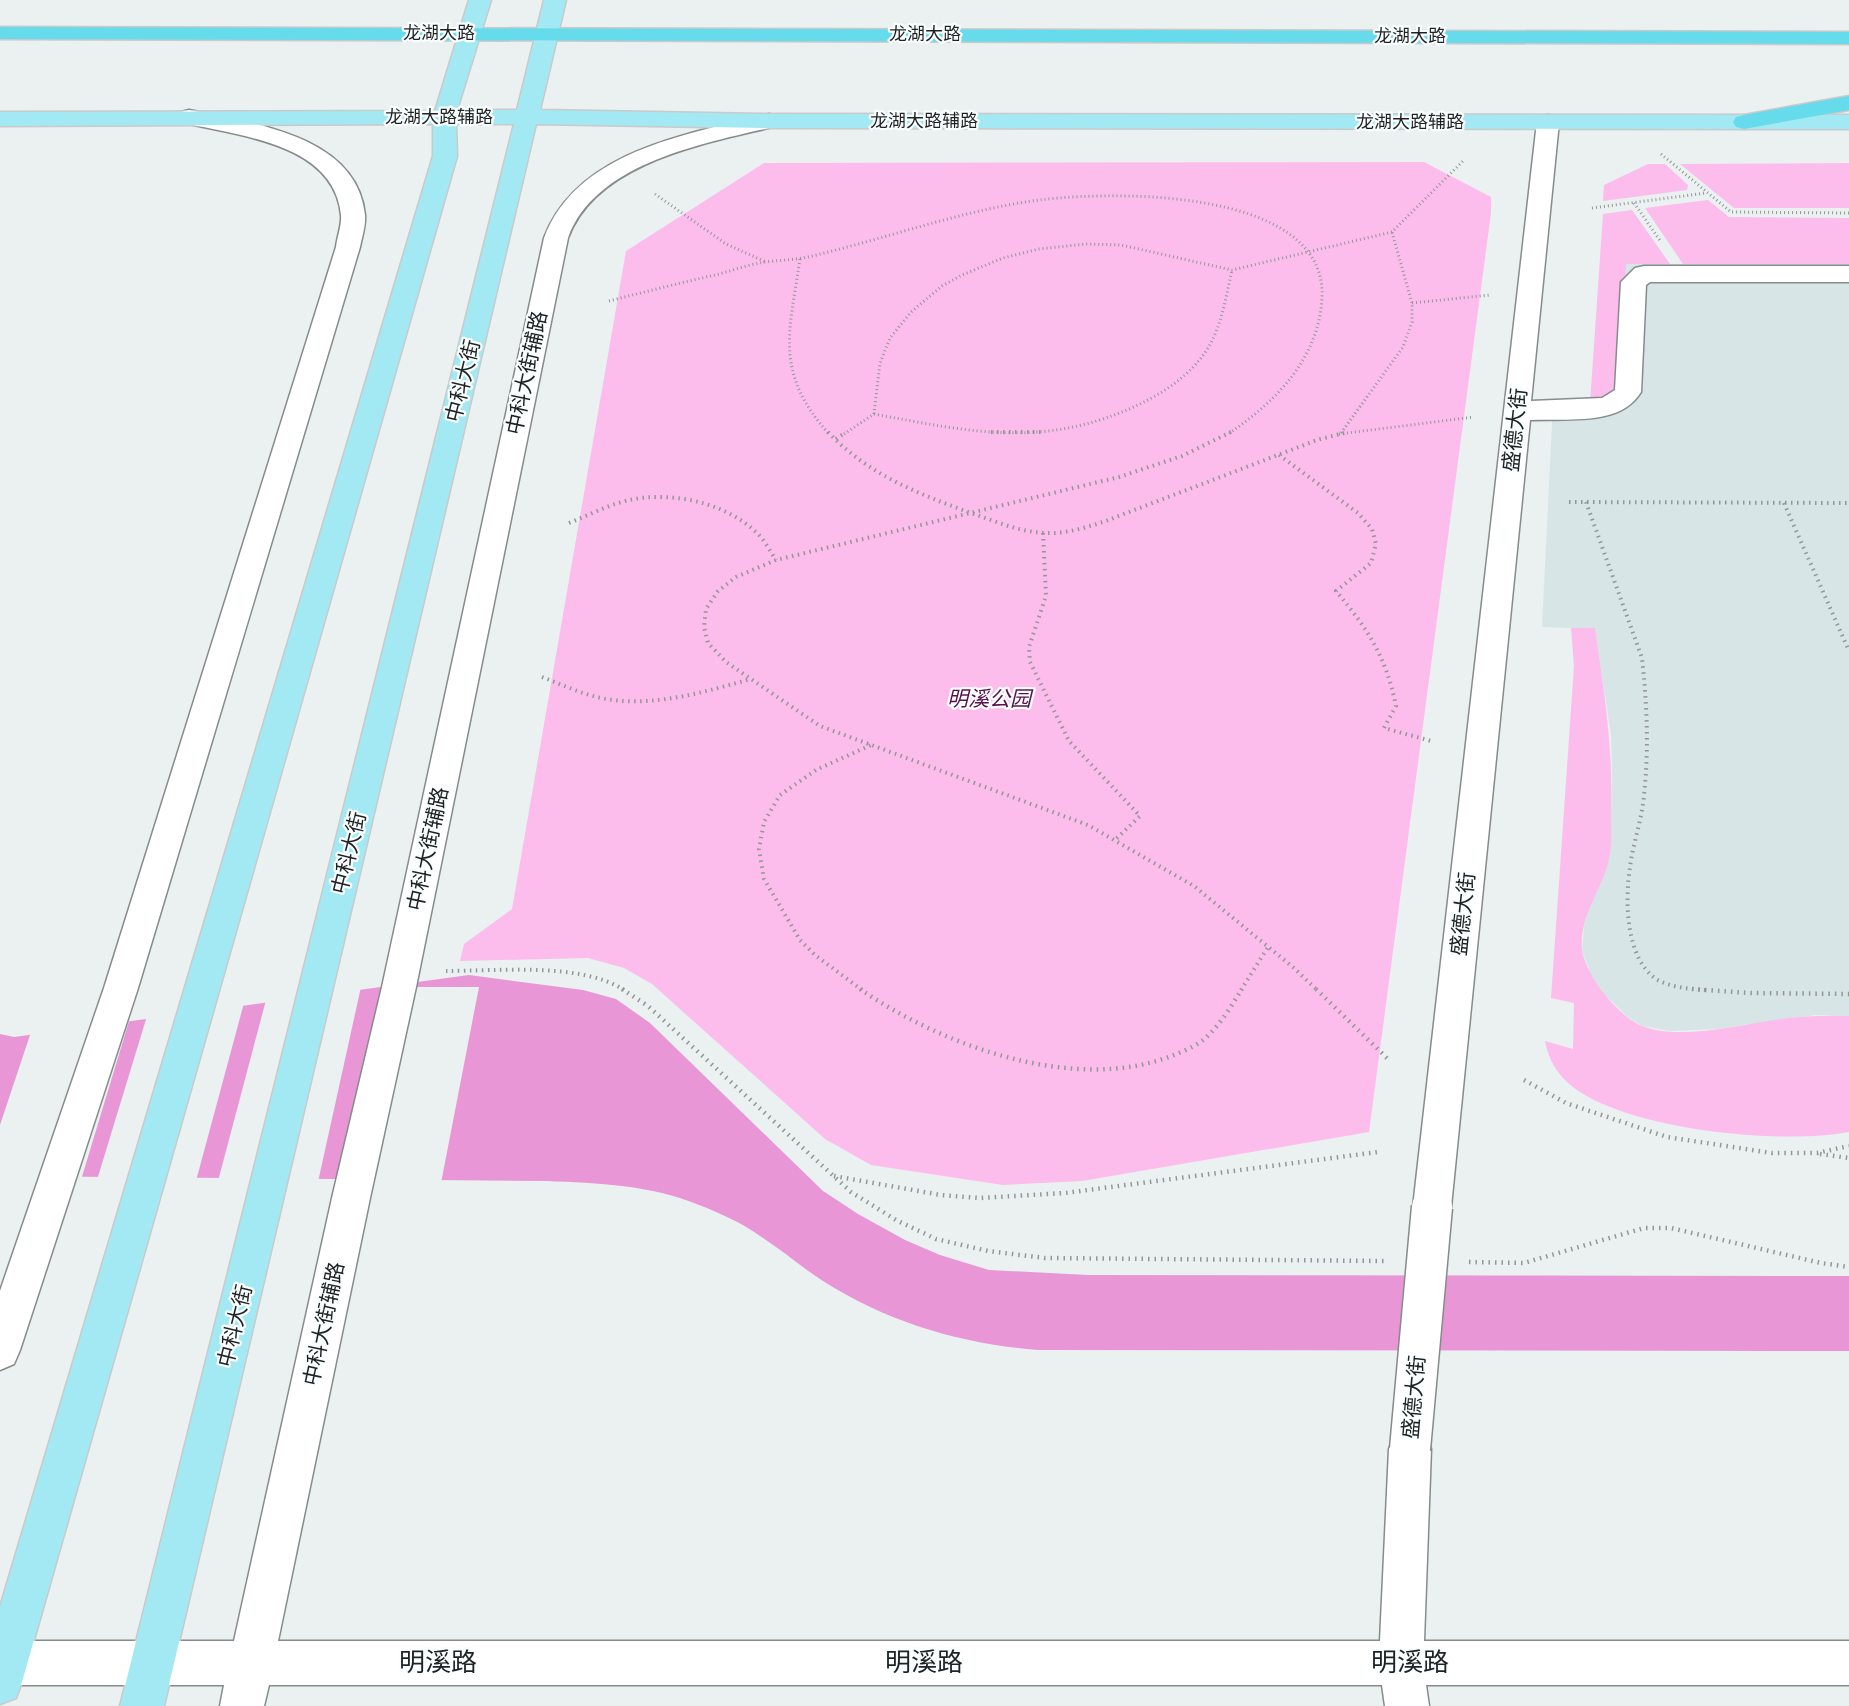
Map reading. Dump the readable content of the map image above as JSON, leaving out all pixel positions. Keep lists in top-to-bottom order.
{
  "streets": {
    "highway": ["龙湖大路"],
    "main road": ["龙湖大路辅路", "中科大街"],
    "street": ["中科大街辅路", "盛德大街", "明溪路"]
  },
  "crossings": [
    ["龙湖大路", "中科大街"],
    ["龙湖大路辅路", "中科大街辅路"],
    ["龙湖大路辅路", "中科大街"],
    ["龙湖大路辅路", "盛德大街"],
    ["中科大街辅路", "明溪路"],
    ["中科大街", "明溪路"],
    ["盛德大街", "明溪路"]
  ],
  "parks": ["明溪公园"]
}
